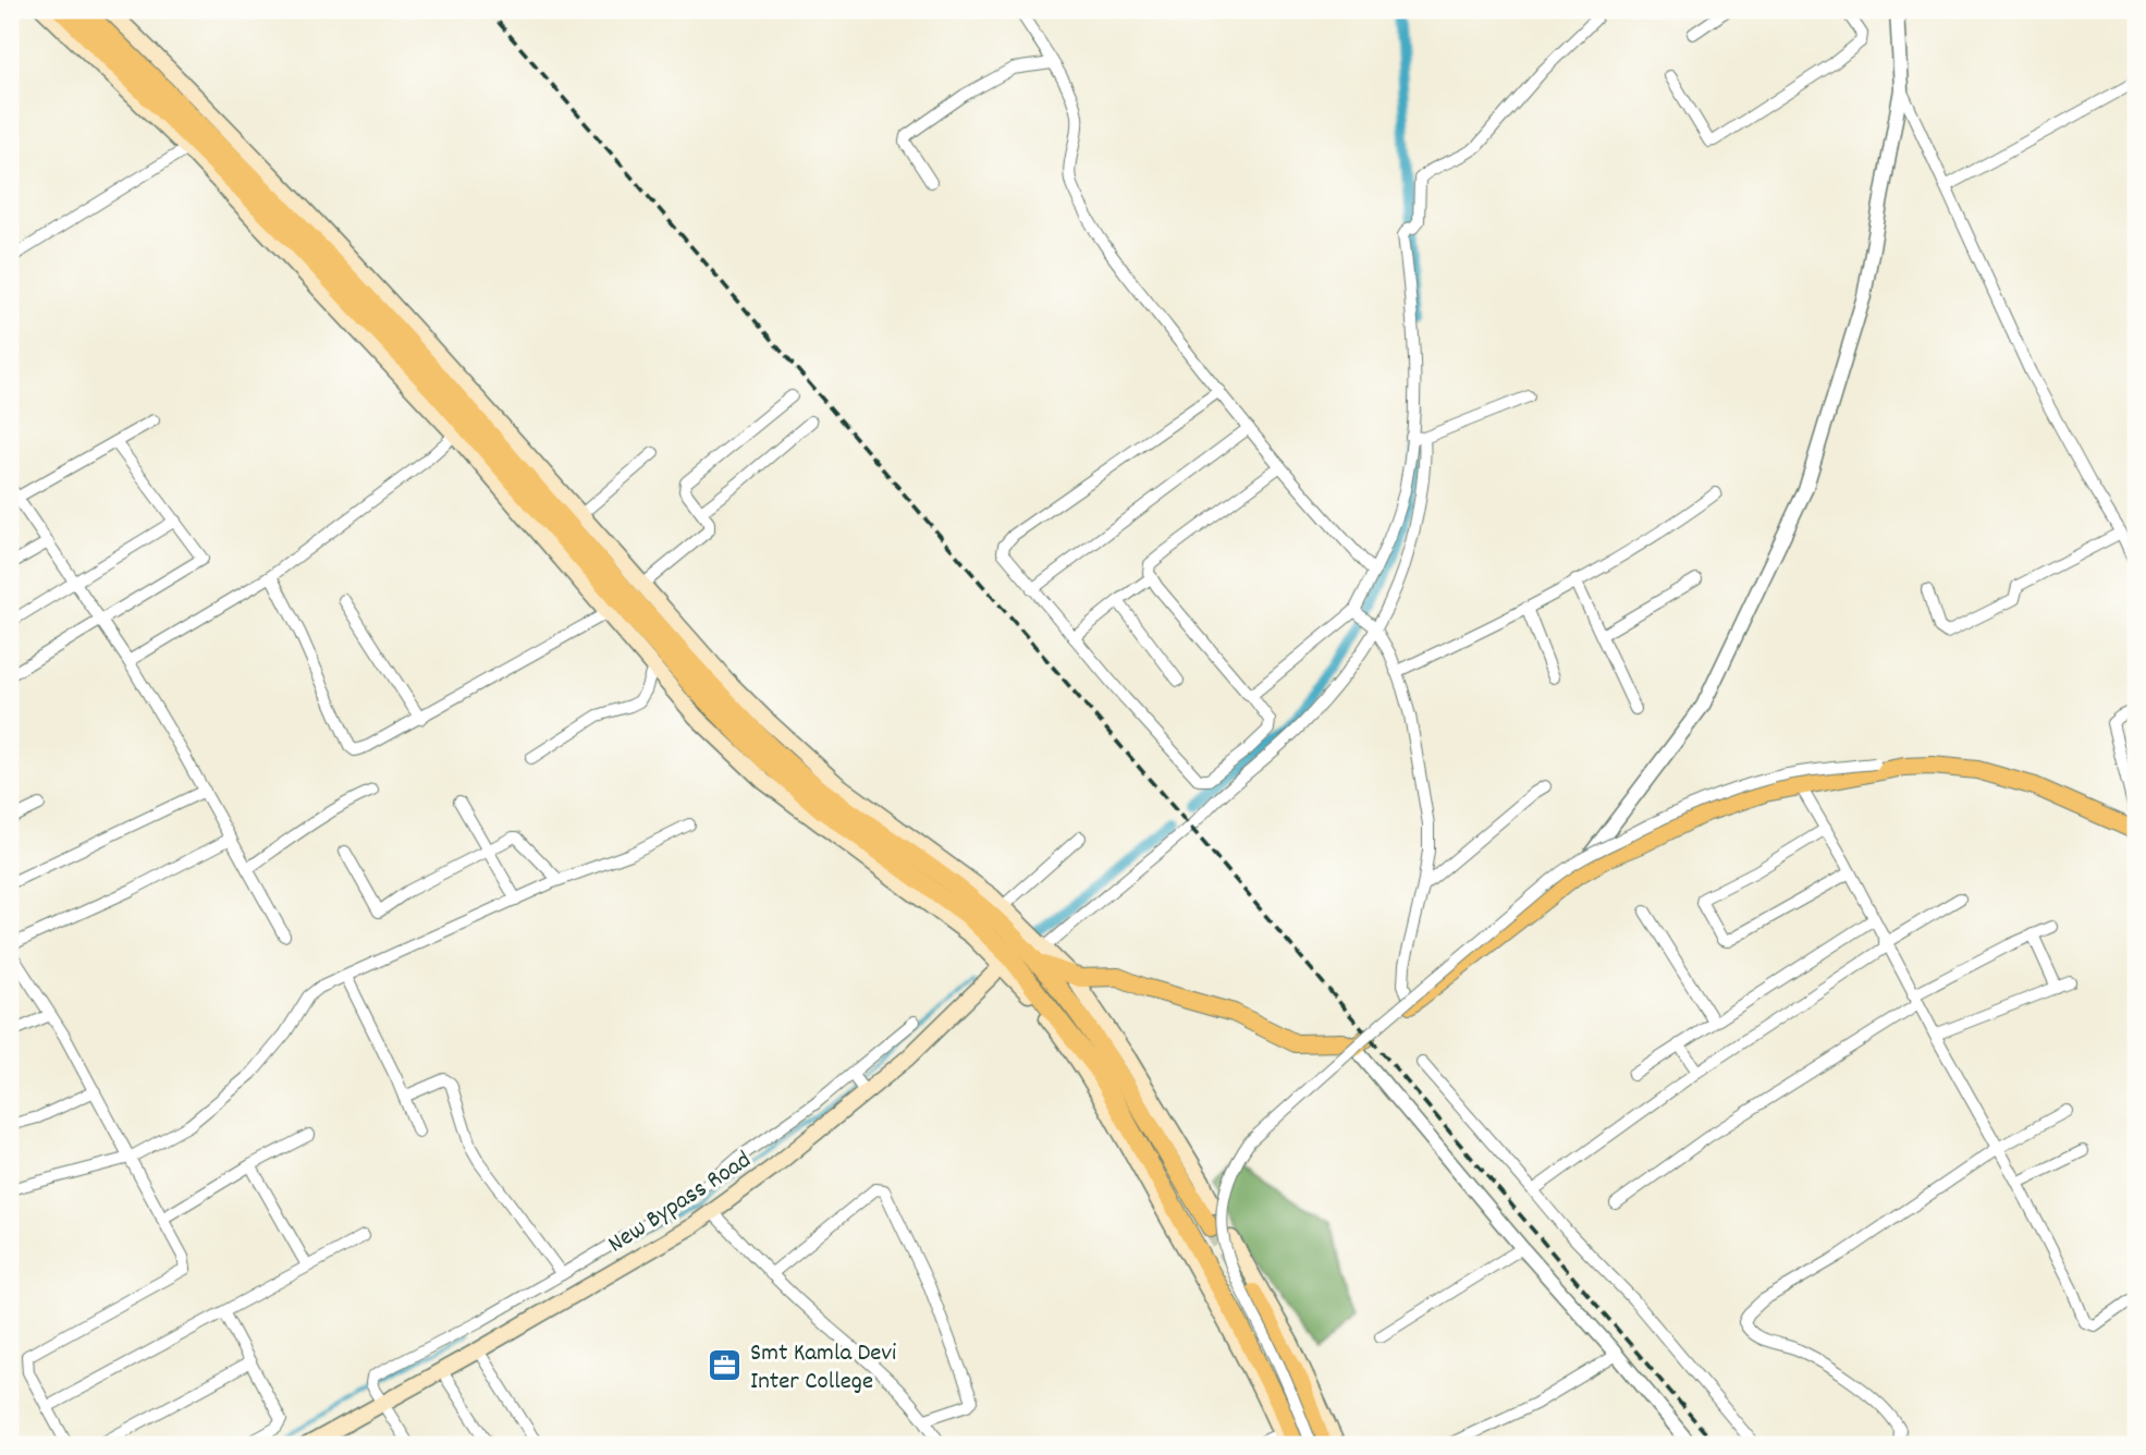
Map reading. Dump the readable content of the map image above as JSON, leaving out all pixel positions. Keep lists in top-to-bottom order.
{
  "streets": {
    "main road": ["New Bypass Road"]
  },
  "places": {
    "office": ["Smt Kamla Devi Inter College"]
  }
}
